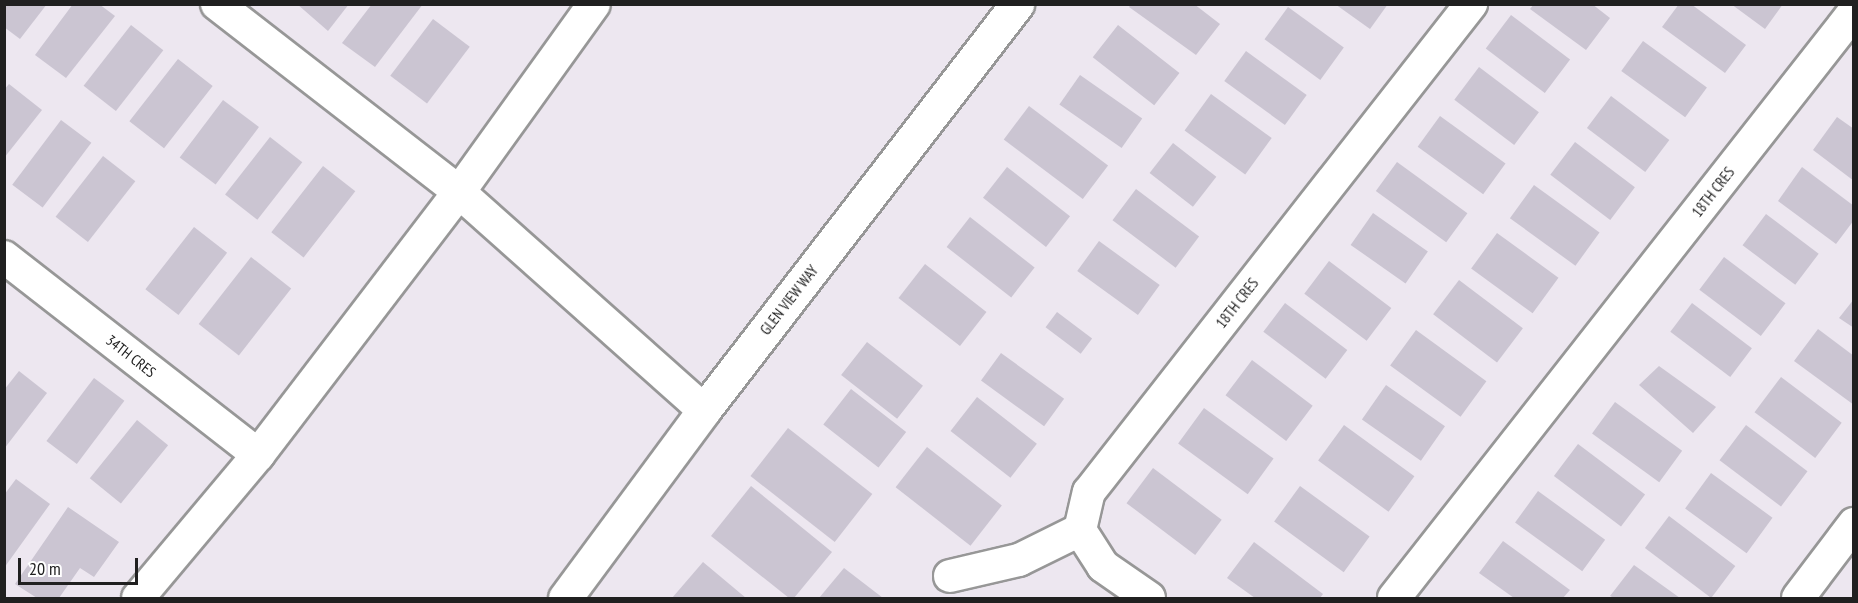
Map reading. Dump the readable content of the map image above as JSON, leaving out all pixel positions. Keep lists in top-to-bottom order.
{
  "streets": {
    "street": ["18TH CRES", "GLEN VIEW WAY", "34TH CRES"]
  },
  "scale_bar": "20 m"
}
